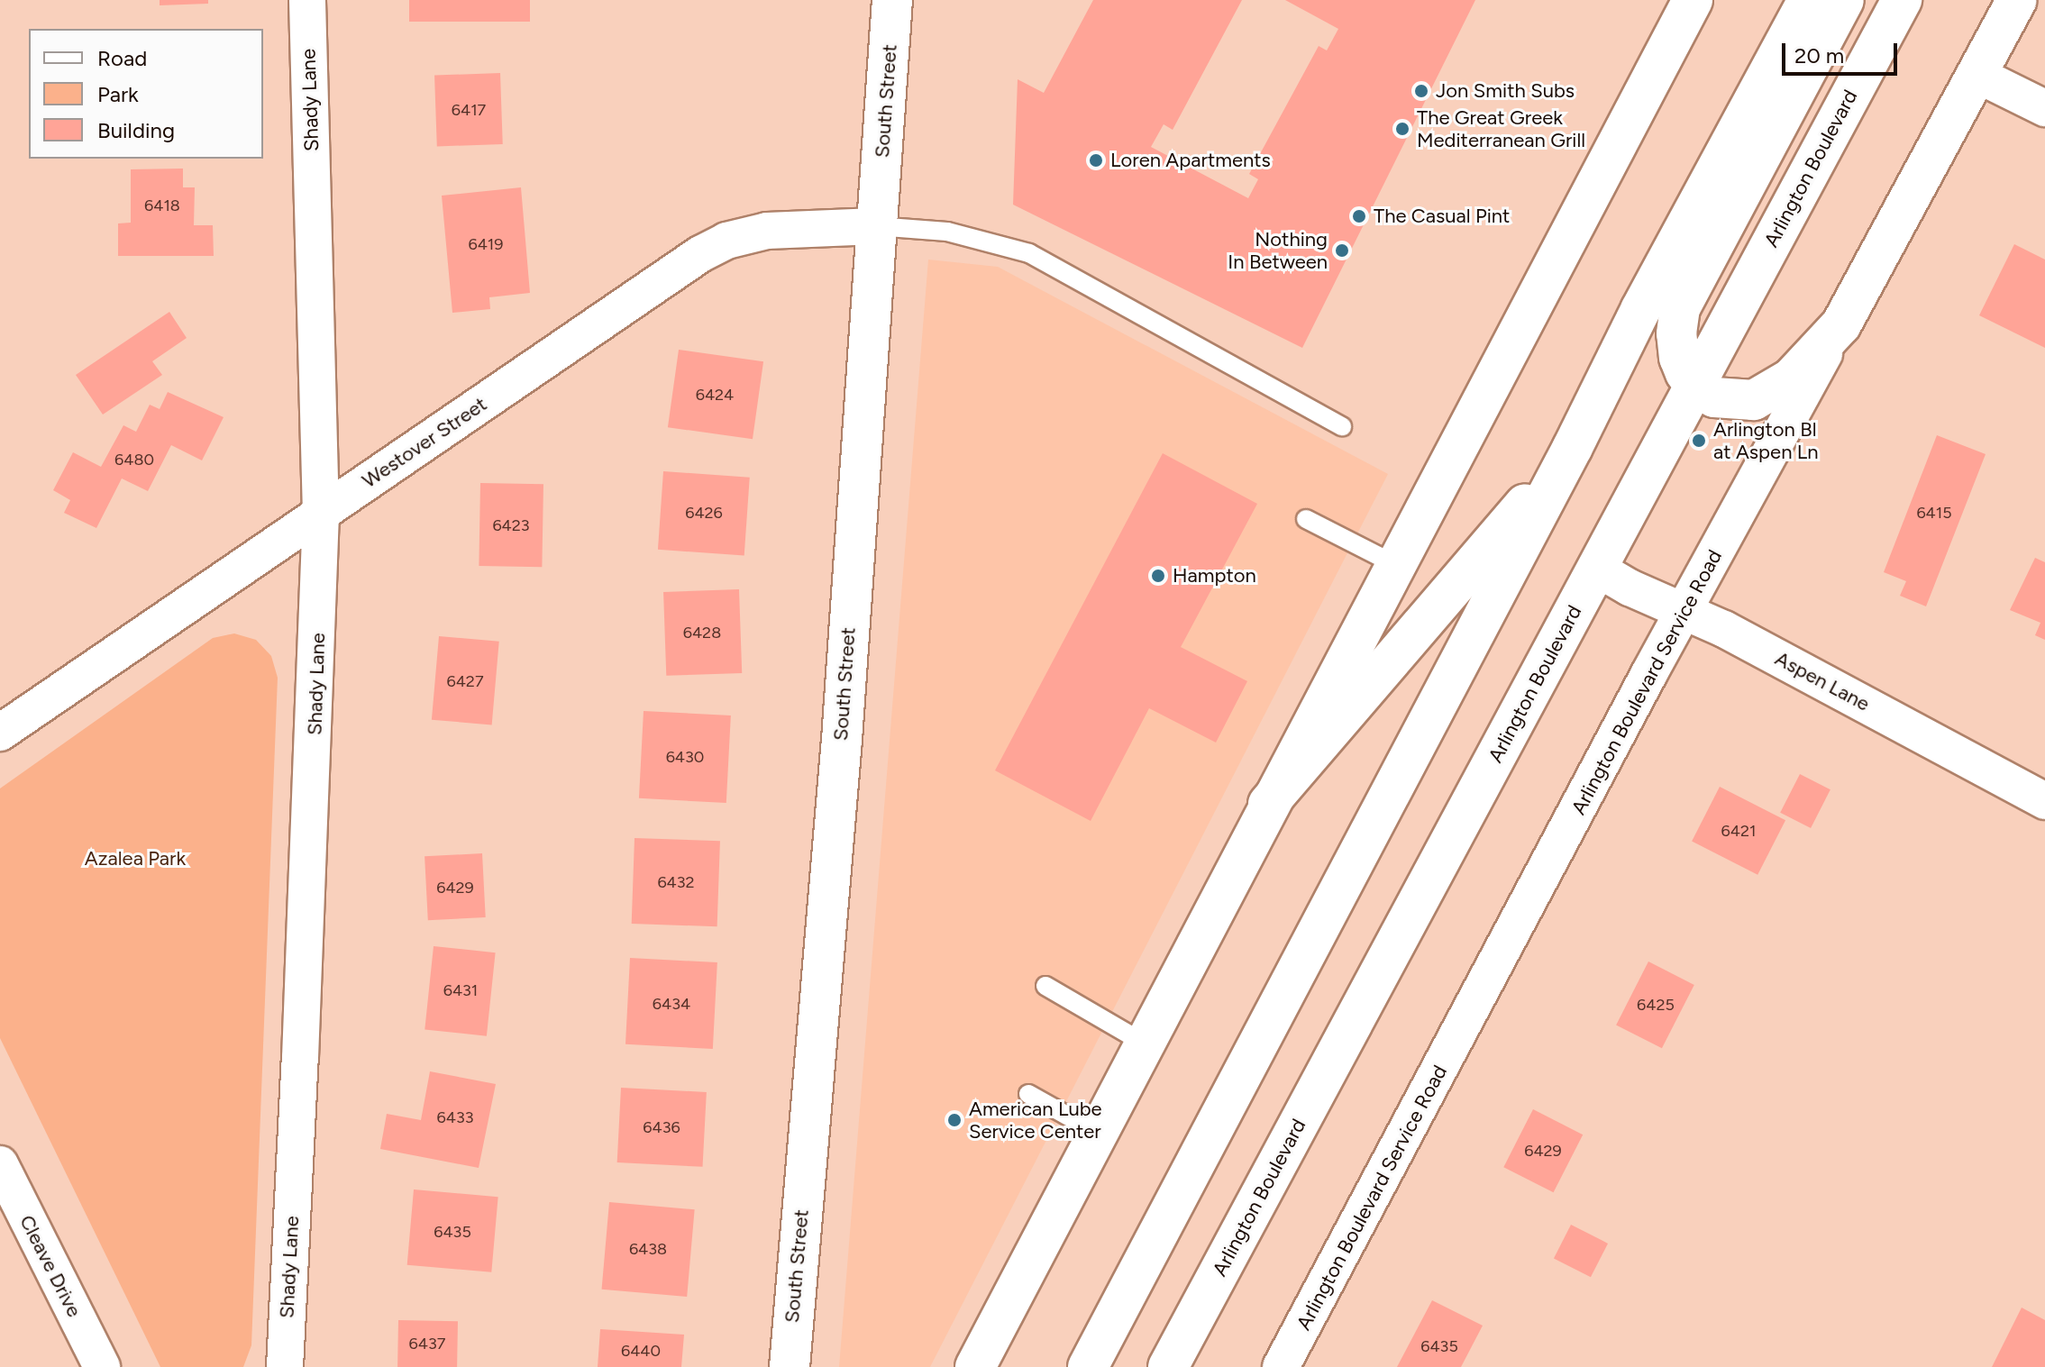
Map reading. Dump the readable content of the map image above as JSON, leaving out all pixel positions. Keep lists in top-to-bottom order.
{
  "streets": {
    "main road": ["South Street", "Arlington Boulevard", "Arlington Boulevard Service Road"],
    "street": [
      "Shady Lane",
      "Westover Street",
      "Aspen Lane",
      "Cleave Drive"
    ]
  },
  "crossings": [
    ["Shady Lane", "Westover Street"],
    ["South Street", "Westover Street"],
    ["Arlington Boulevard", "Aspen Lane"],
    ["Aspen Lane", "Arlington Boulevard Service Road"]
  ],
  "parks": ["Azalea Park"],
  "places": [
    "Jon Smith Subs",
    "The Great Greek Mediterranean Grill",
    "Loren Apartments",
    "The Casual Pint",
    "Nothing In Between",
    "Arlington Bl at Aspen Ln",
    "Hampton",
    "American Lube Service Center"
  ],
  "house_numbers": [
    "6417",
    "6418",
    "6419",
    "6424",
    "6480",
    "6426",
    "6415",
    "6423",
    "6428",
    "6427",
    "6430",
    "6421",
    "6432",
    "6429",
    "6431",
    "6434",
    "6425",
    "6433",
    "6436",
    "6429",
    "6435",
    "6438",
    "6437",
    "6435",
    "6440"
  ],
  "legend": ["Road", "Park", "Building"],
  "scale_bar": "20 m"
}
